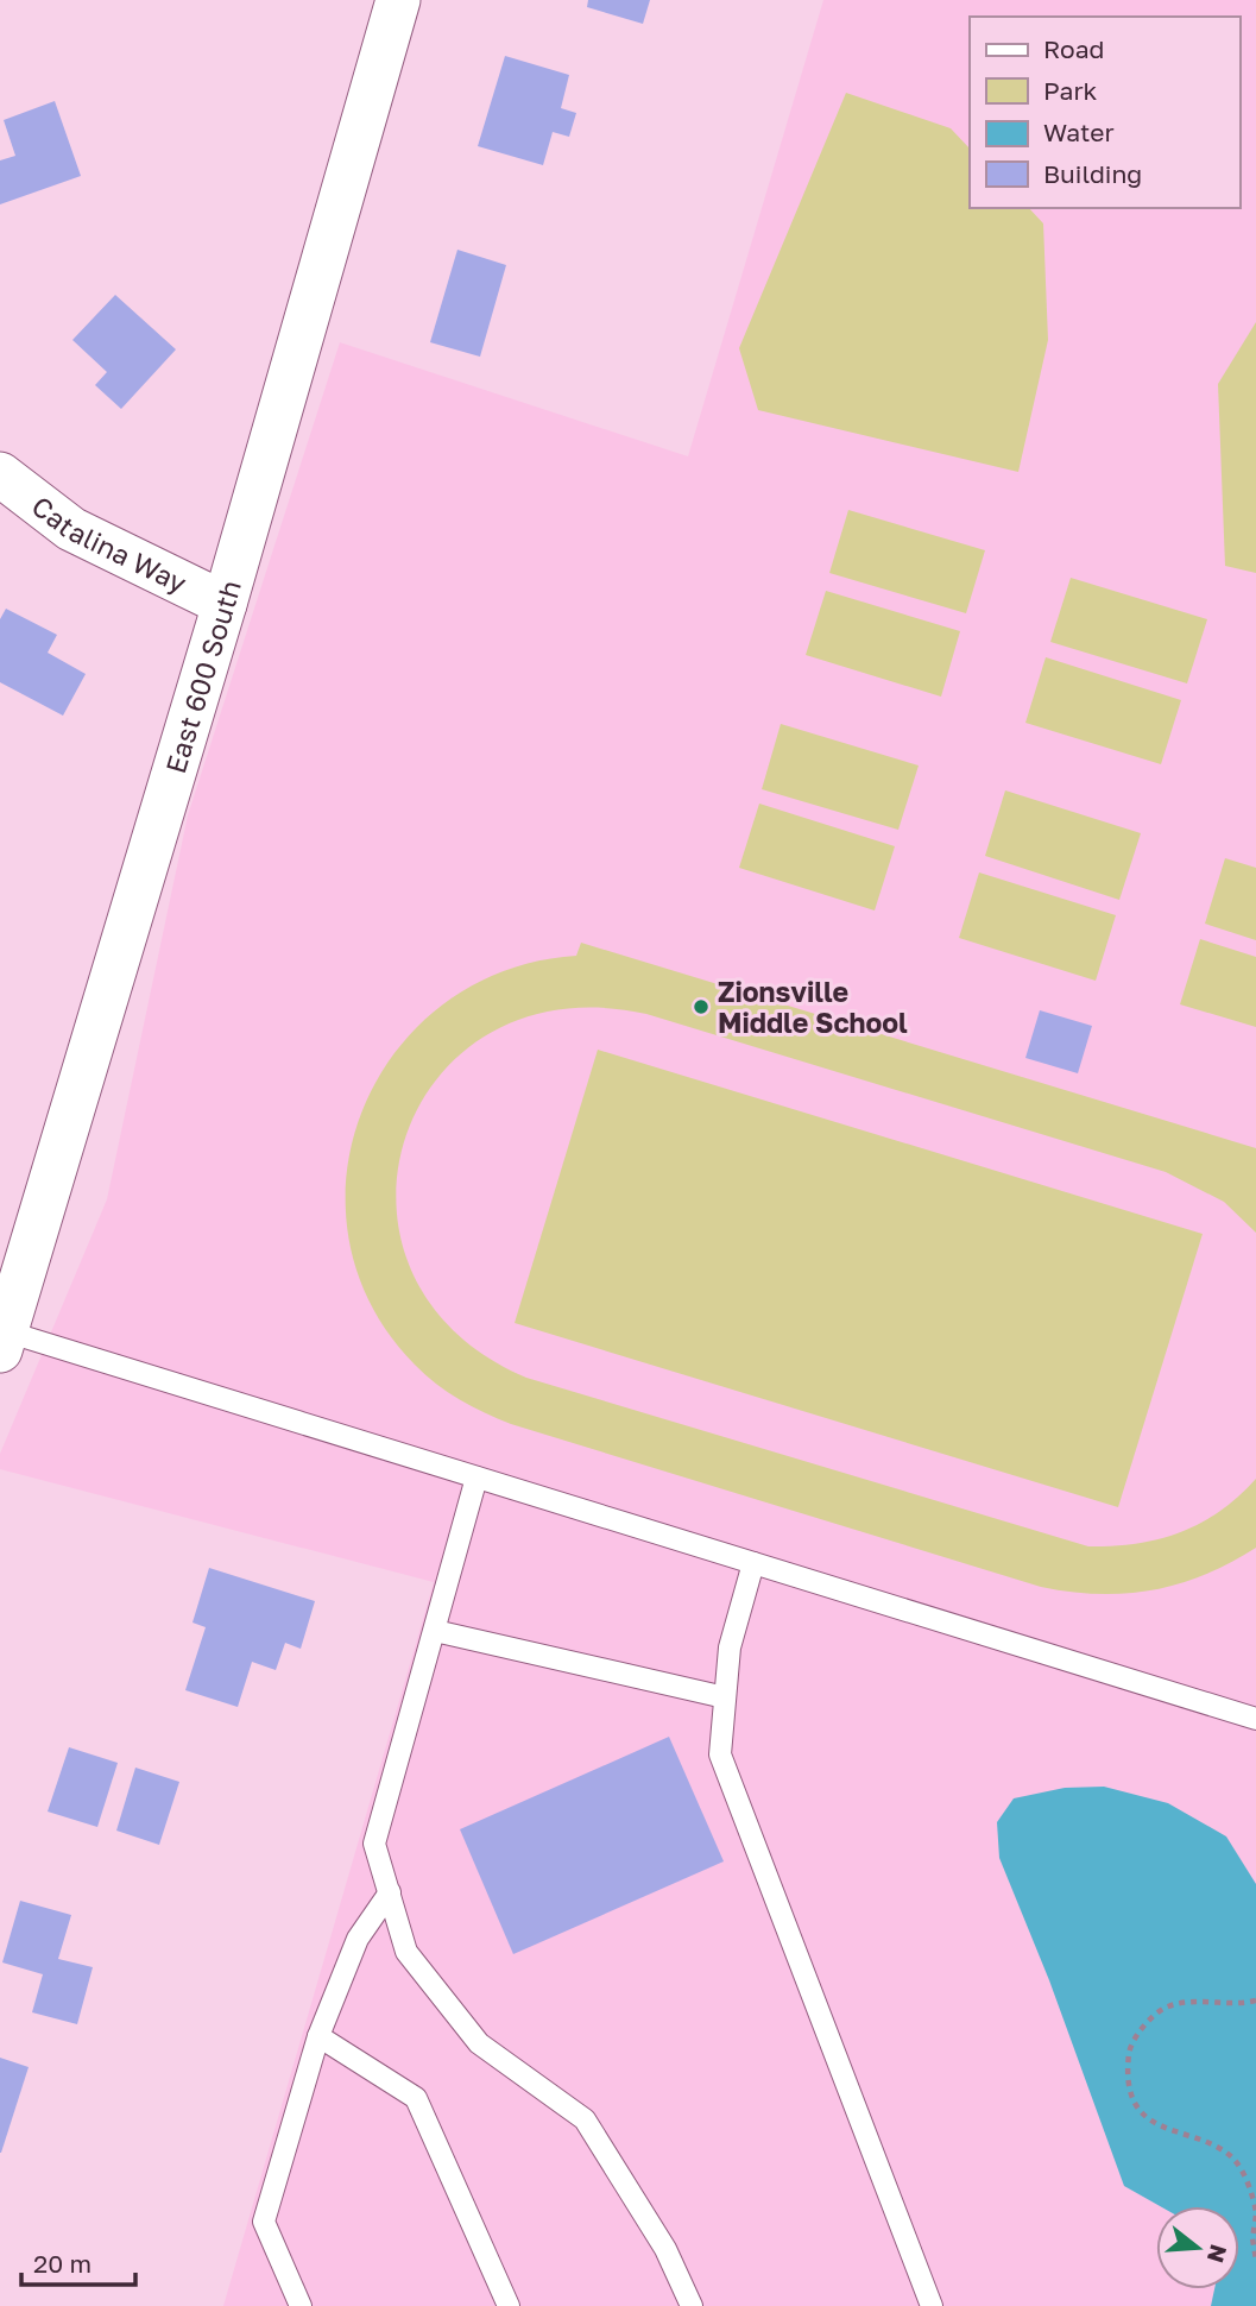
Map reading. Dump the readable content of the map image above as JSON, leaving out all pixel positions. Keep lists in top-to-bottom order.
{
  "streets": {
    "street": ["Catalina Way", "East 600 South"]
  },
  "crossings": [
    ["Catalina Way", "East 600 South"]
  ],
  "places": ["Zionsville Middle School"],
  "legend": [
    "Road",
    "Park",
    "Water",
    "Building"
  ],
  "scale_bar": "20 m",
  "north": "right"
}
